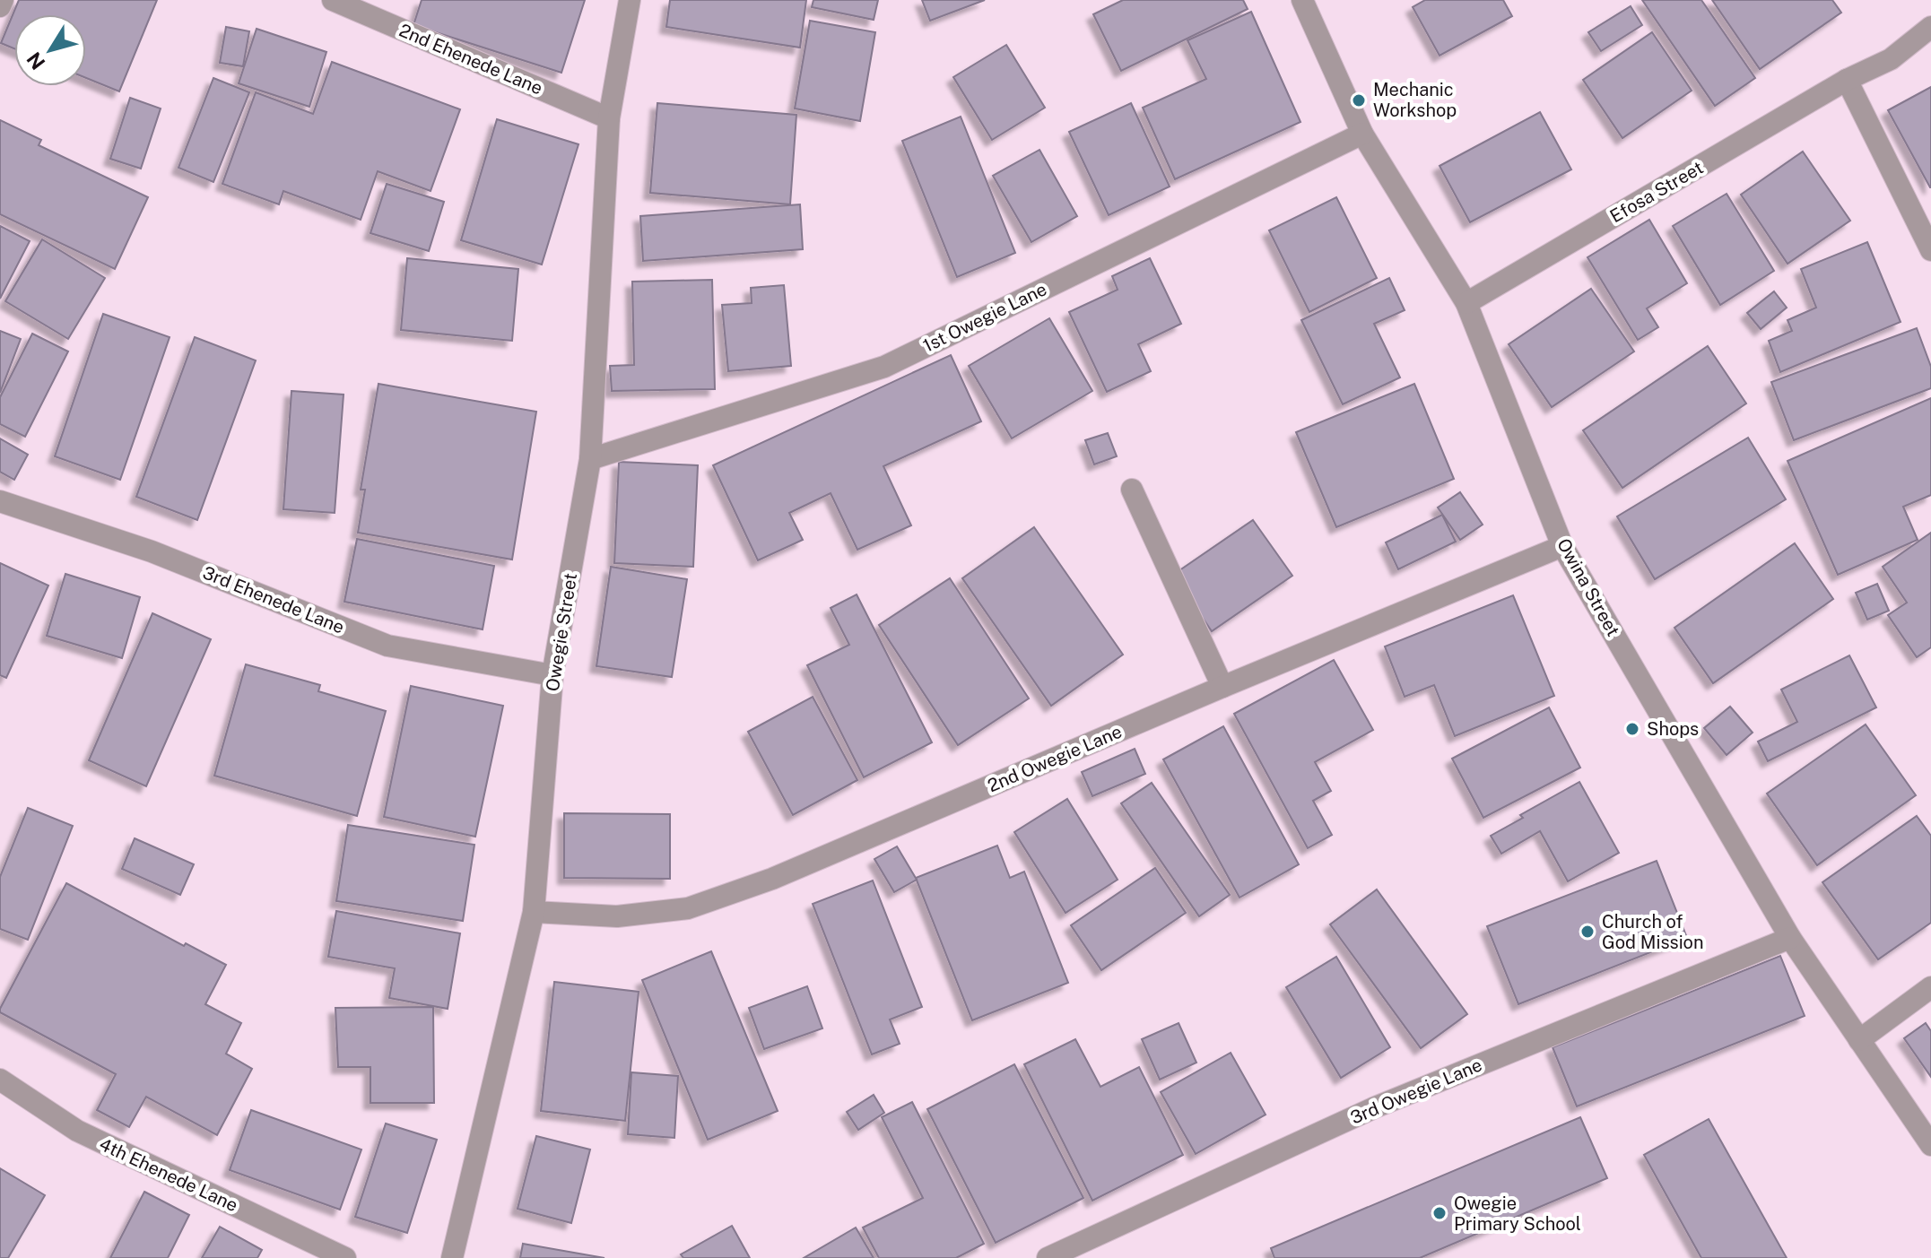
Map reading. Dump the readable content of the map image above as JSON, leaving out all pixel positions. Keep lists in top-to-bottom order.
{
  "streets": {
    "street": [
      "2nd Ehenede Lane",
      "Efosa Street",
      "1st Owegie Lane",
      "Owina Street",
      "3rd Ehenede Lane",
      "Owegie Street",
      "2nd Owegie Lane",
      "3rd Owegie Lane",
      "4th Ehenede Lane"
    ]
  },
  "crossings": [
    ["2nd Ehenede Lane", "Owegie Street"],
    ["Efosa Street", "Owina Street"],
    ["1st Owegie Lane", "Owina Street"],
    ["1st Owegie Lane", "Owegie Street"],
    ["Owina Street", "2nd Owegie Lane"],
    ["Owina Street", "3rd Owegie Lane"],
    ["3rd Ehenede Lane", "Owegie Street"],
    ["Owegie Street", "2nd Owegie Lane"]
  ],
  "places": [
    "Mechanic Workshop",
    "Shops",
    "Church of God Mission",
    "Owegie Primary School"
  ],
  "north": "bottom left"
}
